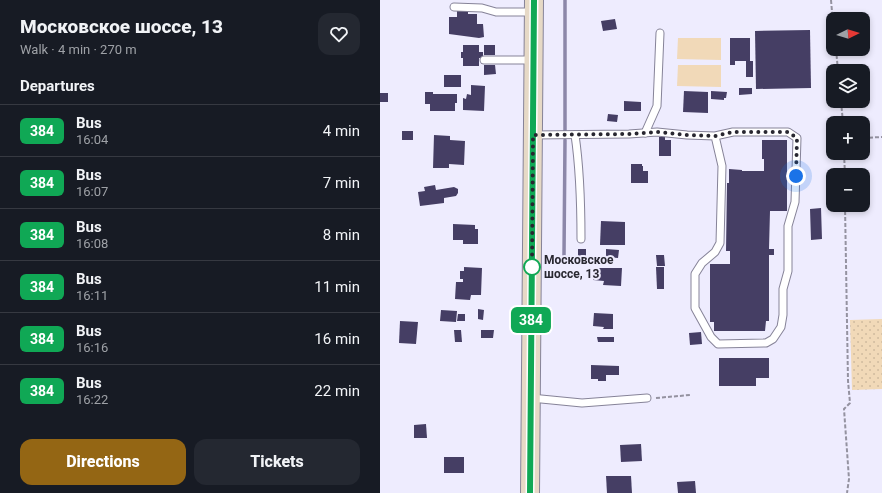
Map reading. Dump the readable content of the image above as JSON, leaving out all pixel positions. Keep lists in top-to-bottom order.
{
  "places": ["Московское шоссе, 13"],
  "lines": ["bus line 384"],
  "north": "right",
  "page": {
    "heading": [
      ["Московское шоссе, 13", "Walk · 4 min · 270 m"],
      "Departures"
    ],
    "on_map": "384",
    "map_buttons": ["+", "−"],
    "list": [
      {
        "mark": "384",
        "name": "Bus",
        "note": "16:04",
        "value": "4 min"
      },
      {
        "mark": "384",
        "name": "Bus",
        "note": "16:07",
        "value": "7 min"
      },
      {
        "mark": "384",
        "name": "Bus",
        "note": "16:08",
        "value": "8 min"
      },
      {
        "mark": "384",
        "name": "Bus",
        "note": "16:11",
        "value": "11 min"
      },
      {
        "mark": "384",
        "name": "Bus",
        "note": "16:16",
        "value": "16 min"
      },
      {
        "mark": "384",
        "name": "Bus",
        "note": "16:22",
        "value": "22 min"
      }
    ],
    "buttons": ["Directions", "Tickets"]
  }
}
